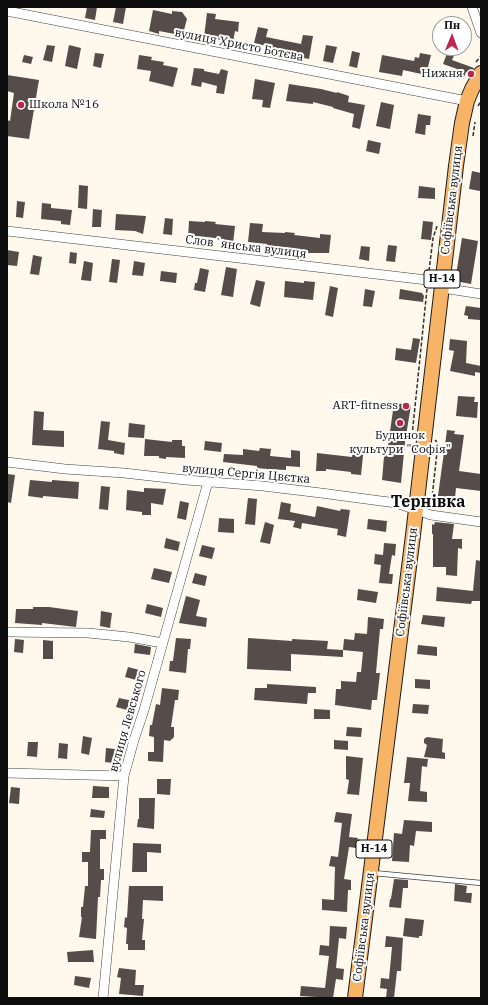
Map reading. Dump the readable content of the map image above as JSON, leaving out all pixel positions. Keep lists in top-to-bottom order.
{
  "streets": {
    "main road": ["Софіївська вулиця", "Н-14"],
    "street": [
      "вулиця Христо Ботєва",
      "Словʼянська вулиця",
      "вулиця Сергія Цвєтка",
      "вулиця Левського"
    ]
  },
  "crossings": [
    ["вулиця Христо Ботєва", "Софіївська вулиця"],
    ["Софіївська вулиця", "Словʼянська вулиця"],
    ["Софіївська вулиця", "вулиця Сергія Цвєтка"],
    ["вулиця Сергія Цвєтка", "вулиця Левського"]
  ],
  "districts": ["Тернівка"],
  "places": [
    "Нижня",
    "Школа №16",
    "ART-fitness",
    "Будинок культури \"Софія\""
  ],
  "north": "top"
}
